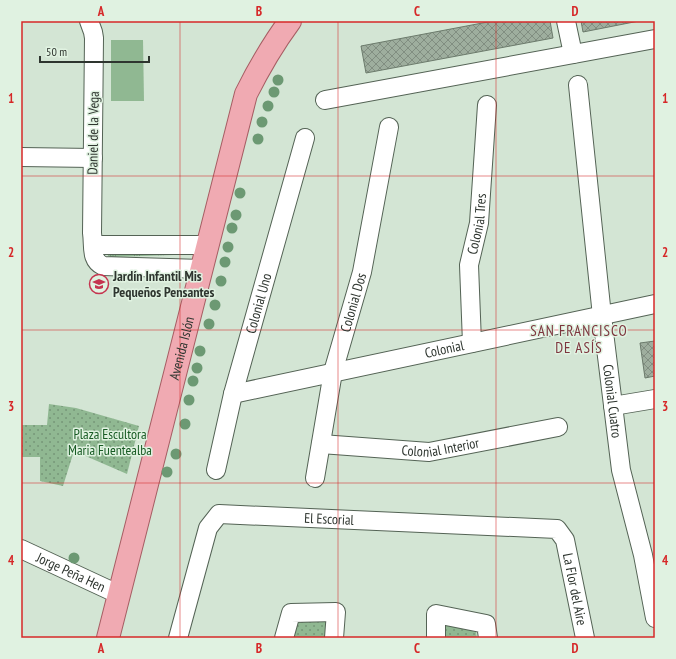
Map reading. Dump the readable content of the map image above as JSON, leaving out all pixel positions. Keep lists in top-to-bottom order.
{
  "streets": {
    "main road": ["Avenida Islón"],
    "street": [
      "Daniel de la Vega",
      "Colonial Tres",
      "Colonial Dos",
      "Colonial Uno",
      "Colonial",
      "Colonial Cuatro",
      "Colonial Interior",
      "El Escorial",
      "Jorge Peña Hen",
      "La Flor del Aire"
    ]
  },
  "crossings": [
    ["Daniel de la Vega", "Avenida Islón"],
    ["Colonial Tres", "Colonial"],
    ["Colonial Dos", "Colonial"],
    ["Colonial Dos", "Colonial Interior"],
    ["Colonial Uno", "Colonial"],
    ["Avenida Islón", "Jorge Peña Hen"],
    ["Colonial", "Colonial Cuatro"],
    ["El Escorial", "La Flor del Aire"]
  ],
  "districts": ["SAN FRANCISCO DE ASÍS"],
  "parks": ["Plaza Escultora Maria Fuentealba"],
  "places": {
    "school or university": ["Jardín Infantil Mis Pequeños Pensantes"]
  },
  "scale_bar": "50 m",
  "grid": {
    "columns": [
      "A",
      "B",
      "C",
      "D"
    ],
    "rows": [
      "1",
      "2",
      "3",
      "4"
    ]
  }
}
